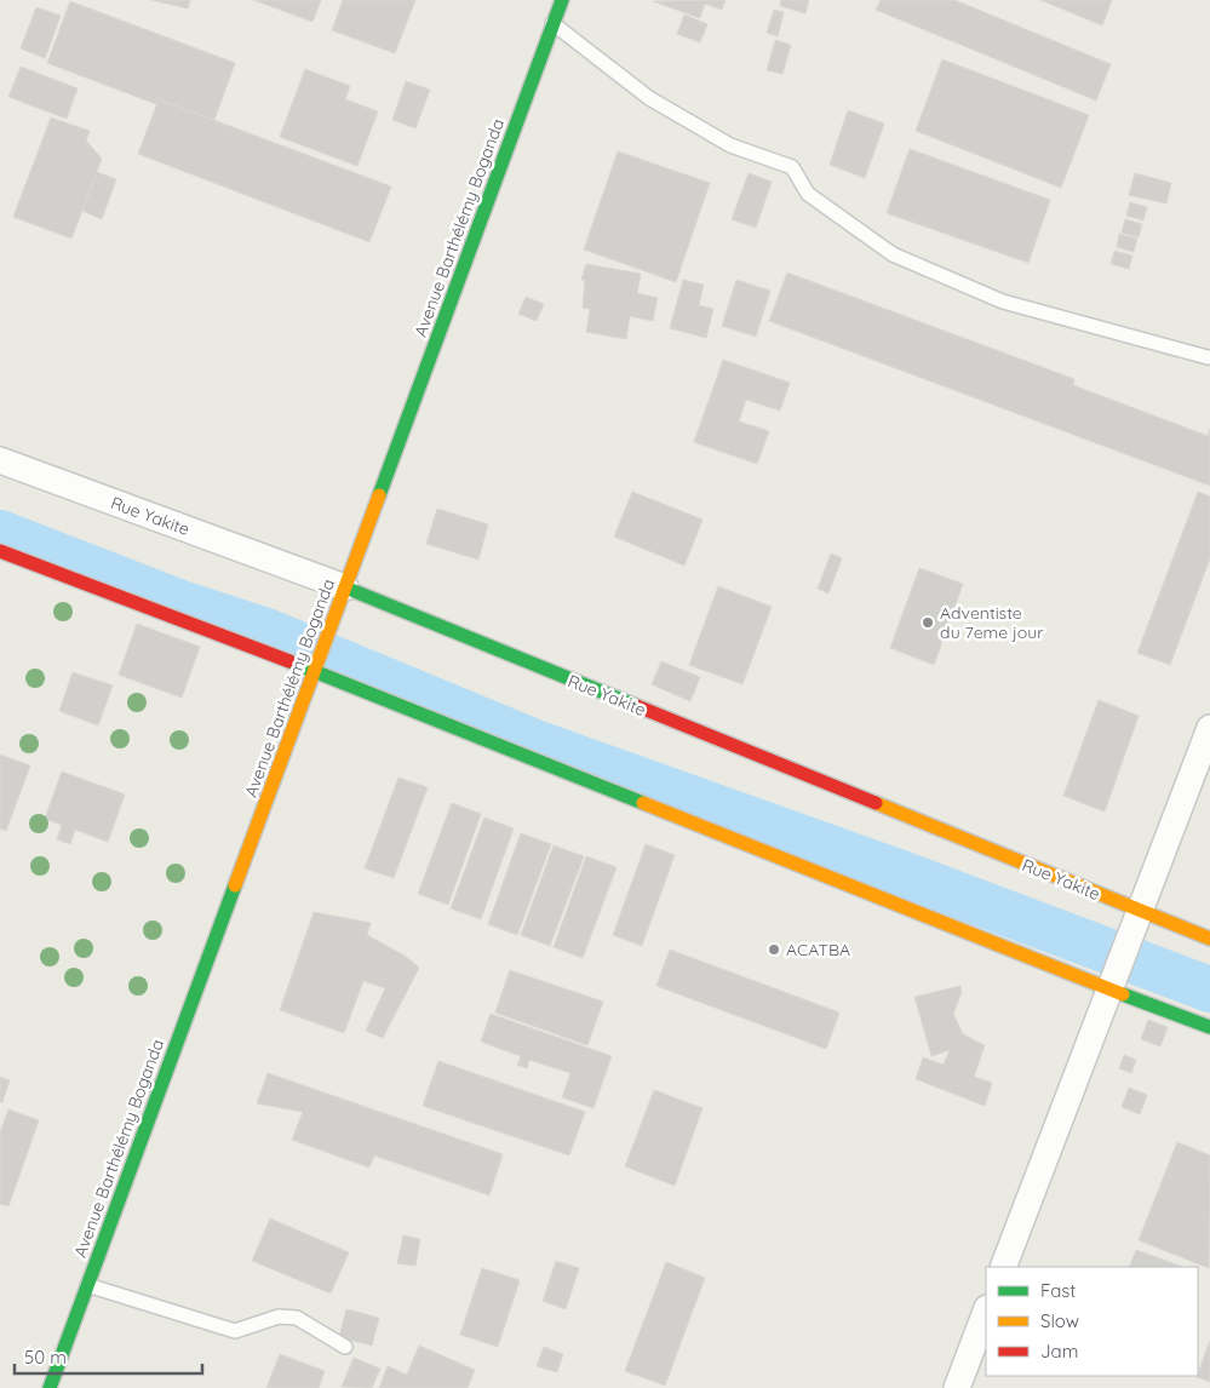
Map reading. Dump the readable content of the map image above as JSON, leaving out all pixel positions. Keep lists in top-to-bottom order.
{
  "streets": {
    "main road": ["Avenue Barthélémy Boganda", "Rue Yakite"]
  },
  "crossings": [
    ["Avenue Barthélémy Boganda", "Rue Yakite"]
  ],
  "places": ["Adventiste du 7eme jour", "ACATBA"],
  "legend": ["Fast", "Slow", "Jam"],
  "scale_bar": "50 m"
}
